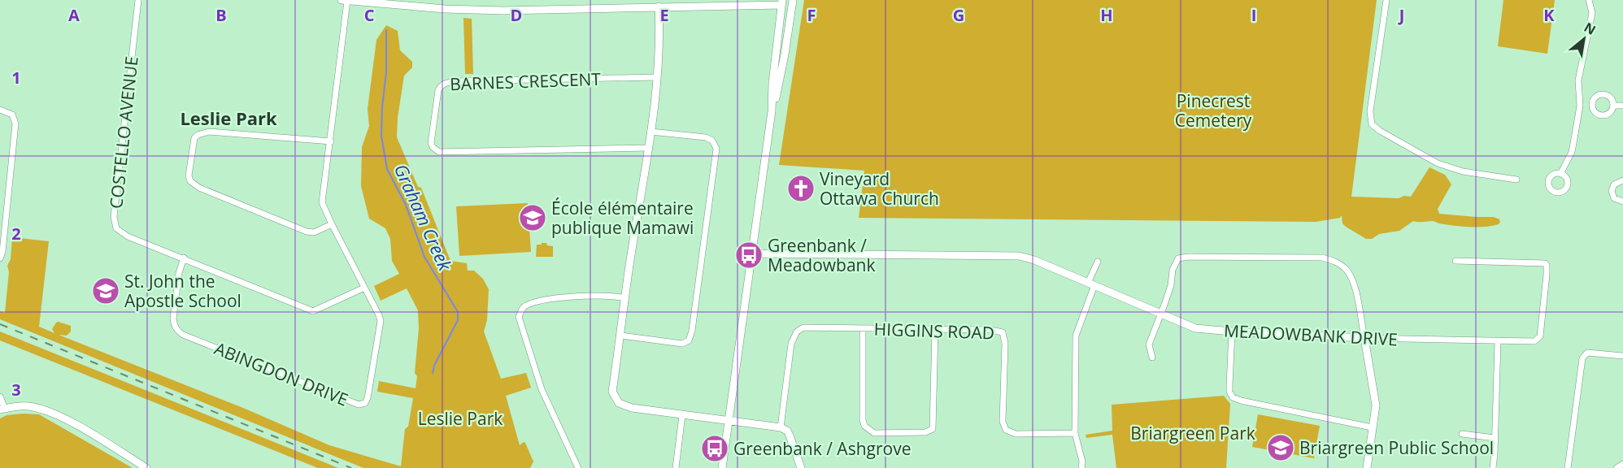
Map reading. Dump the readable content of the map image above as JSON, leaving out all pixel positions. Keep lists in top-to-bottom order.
{
  "streets": {
    "street": [
      "BARNES CRESCENT",
      "COSTELLO AVENUE",
      "HIGGINS ROAD",
      "MEADOWBANK DRIVE",
      "ABINGDON DRIVE"
    ]
  },
  "crossings": [
    ["COSTELLO AVENUE", "ABINGDON DRIVE"]
  ],
  "districts": ["Leslie Park"],
  "water": ["Graham Creek"],
  "parks": ["Pinecrest Cemetery", "Leslie Park", "Briargreen Park"],
  "places": {
    "church": ["Vineyard Ottawa Church"],
    "school or university": ["École élémentaire publique Mamawi", "St. John the Apostle School", "Briargreen Public School"],
    "bus stop": ["Greenbank / Meadowbank", "Greenbank / Ashgrove"]
  },
  "north": "top right",
  "grid": {
    "columns": [
      "A",
      "B",
      "C",
      "D",
      "E",
      "F",
      "G",
      "H",
      "I",
      "J",
      "K"
    ],
    "rows": ["1", "2", "3"]
  }
}
